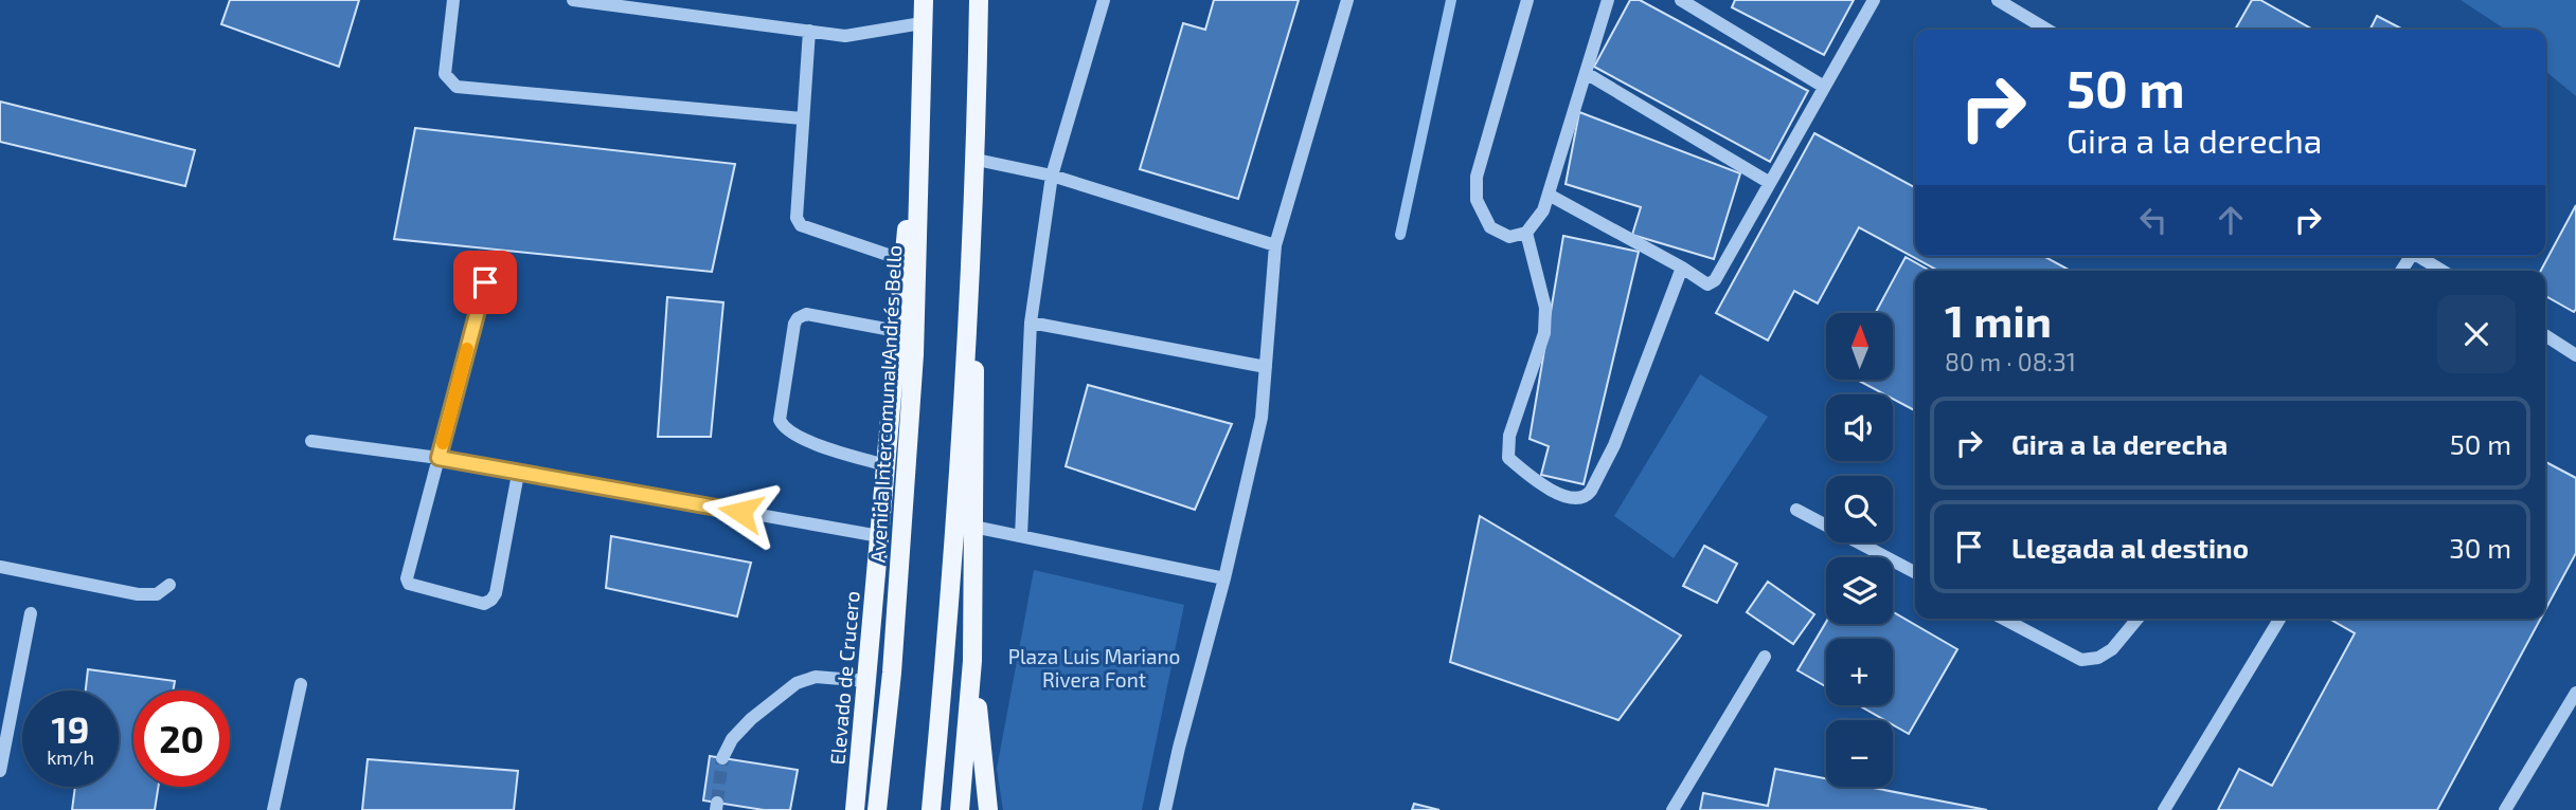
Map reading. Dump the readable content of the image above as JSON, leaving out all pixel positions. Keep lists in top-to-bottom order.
{
  "streets": {
    "main road": ["Avenida Intercomunal Andrés Bello", "Elevado de Crucero"]
  },
  "crossings": [
    ["Avenida Intercomunal Andrés Bello", "Elevado de Crucero"]
  ],
  "parks": ["Plaza Luis Mariano Rivera Font"],
  "north": "top",
  "page": {
    "turn": ["50 m", "Gira a la derecha"],
    "heading": ["1 min", "80 m · 08:31"],
    "map_buttons": ["+", "−"],
    "list": [
      {
        "name": "Gira a la derecha",
        "value": "50 m"
      },
      {
        "name": "Llegada al destino",
        "value": "30 m"
      }
    ],
    "speed": "19 km/h",
    "limit": "20"
  }
}
